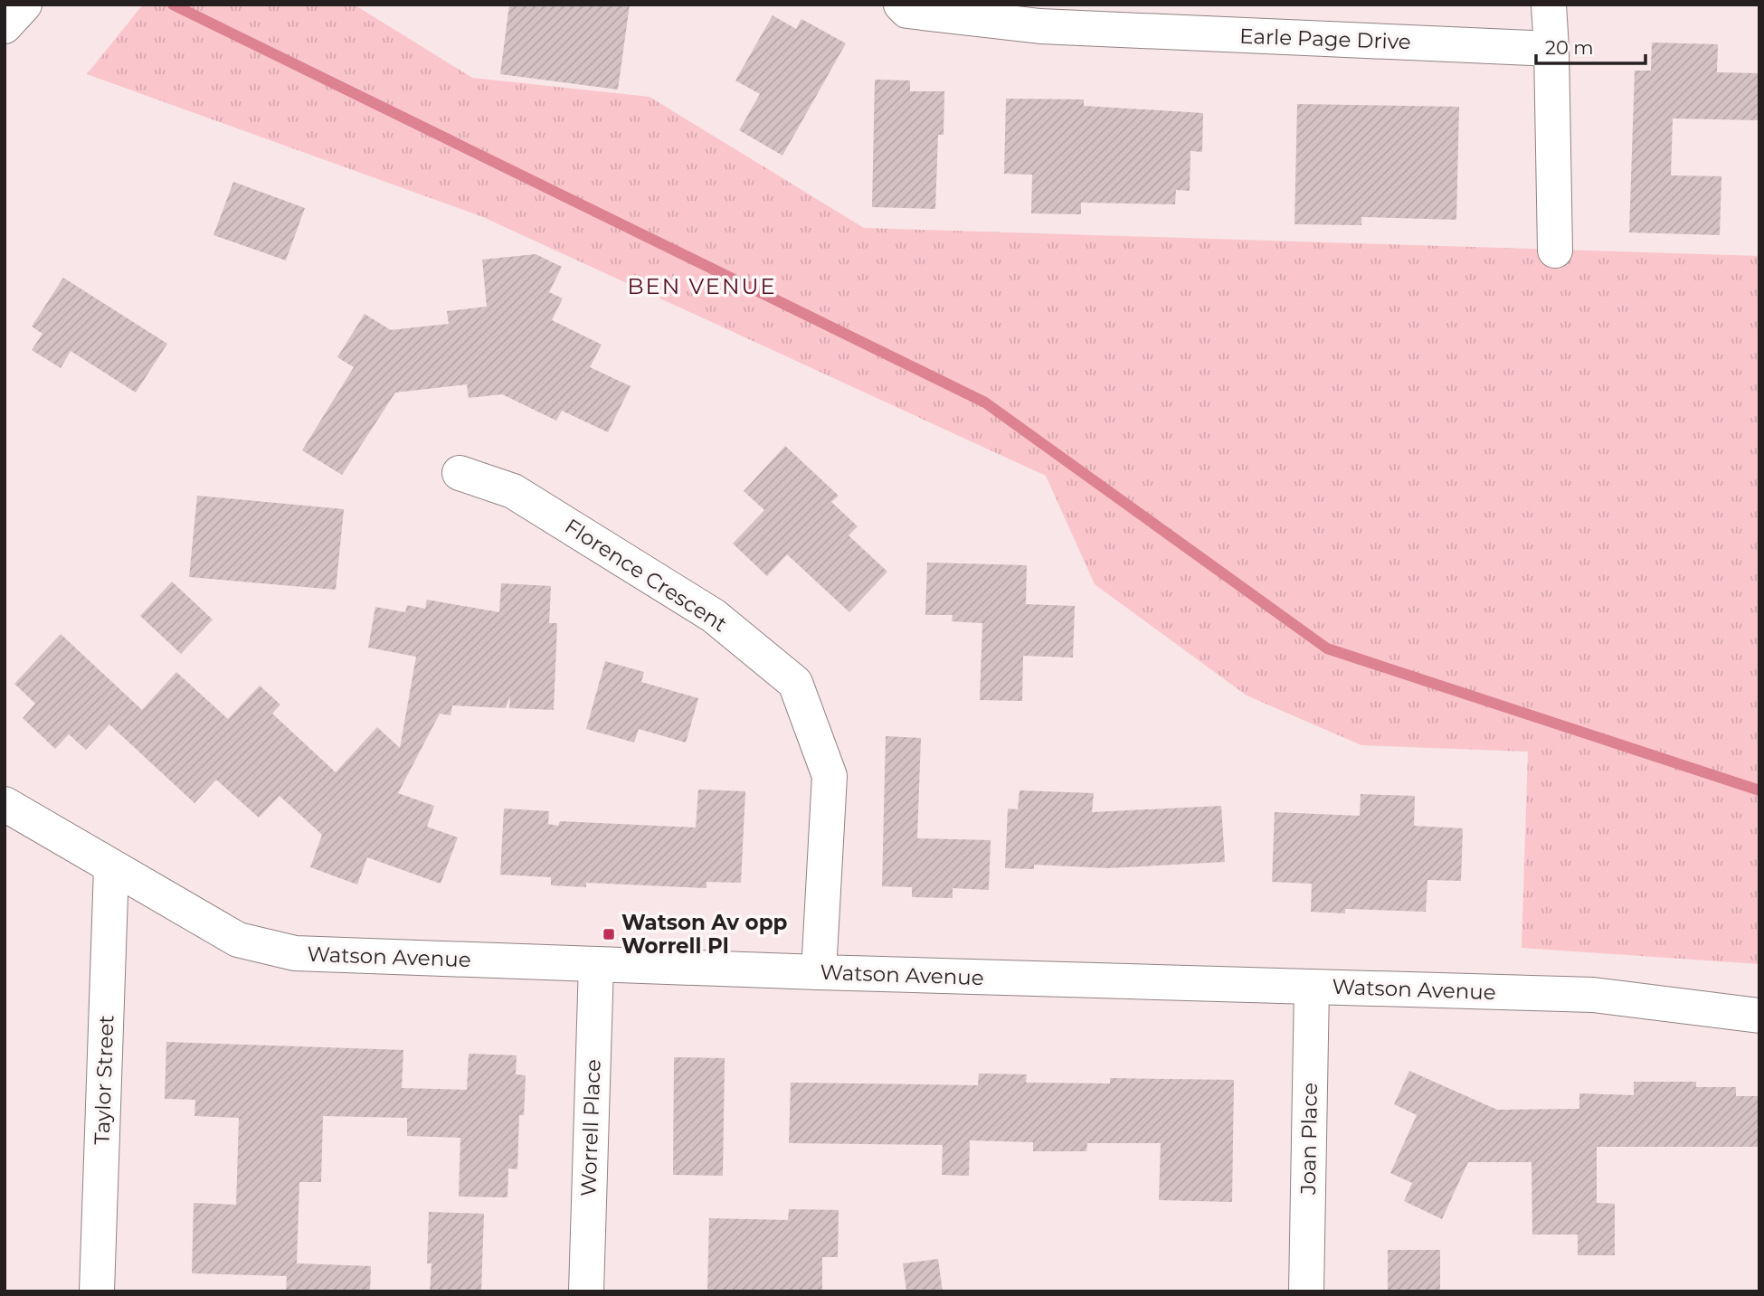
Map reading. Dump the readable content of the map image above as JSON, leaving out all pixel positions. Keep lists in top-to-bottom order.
{
  "streets": {
    "street": [
      "Earle Page Drive",
      "Florence Crescent",
      "Watson Avenue",
      "Taylor Street",
      "Worrell Place",
      "Joan Place"
    ]
  },
  "crossings": [
    ["Florence Crescent", "Watson Avenue"],
    ["Watson Avenue", "Taylor Street"],
    ["Watson Avenue", "Worrell Place"],
    ["Watson Avenue", "Joan Place"]
  ],
  "districts": ["BEN VENUE"],
  "places": {
    "transit": ["Watson Av opp Worrell Pl"]
  },
  "scale_bar": "20 m"
}
